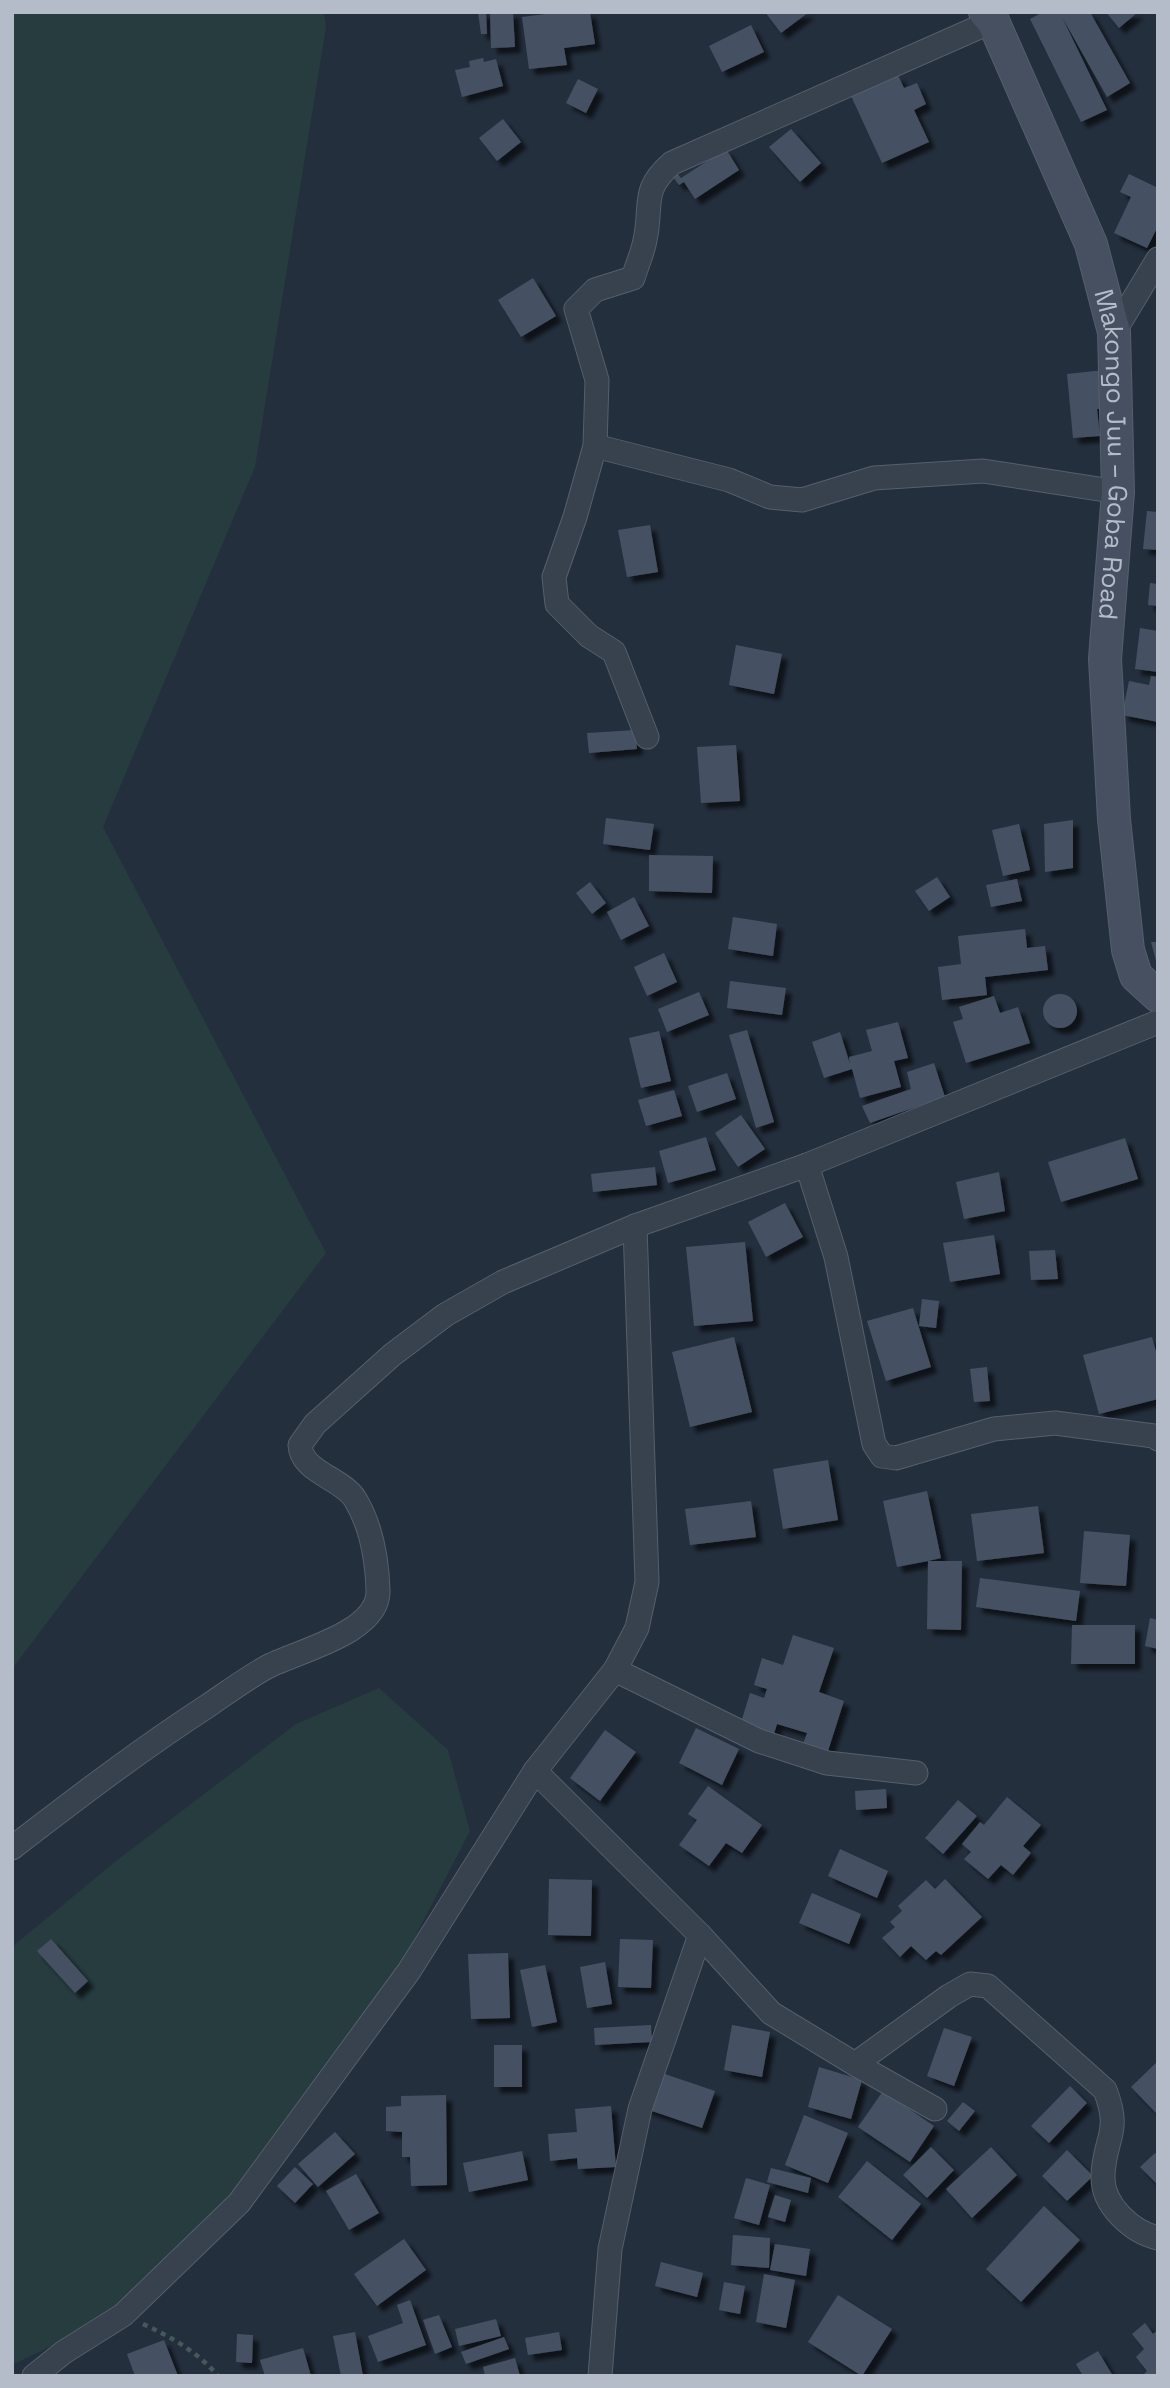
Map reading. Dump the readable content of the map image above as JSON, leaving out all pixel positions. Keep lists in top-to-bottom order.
{
  "streets": {
    "street": ["Makongo Juu – Goba Road"]
  }
}
